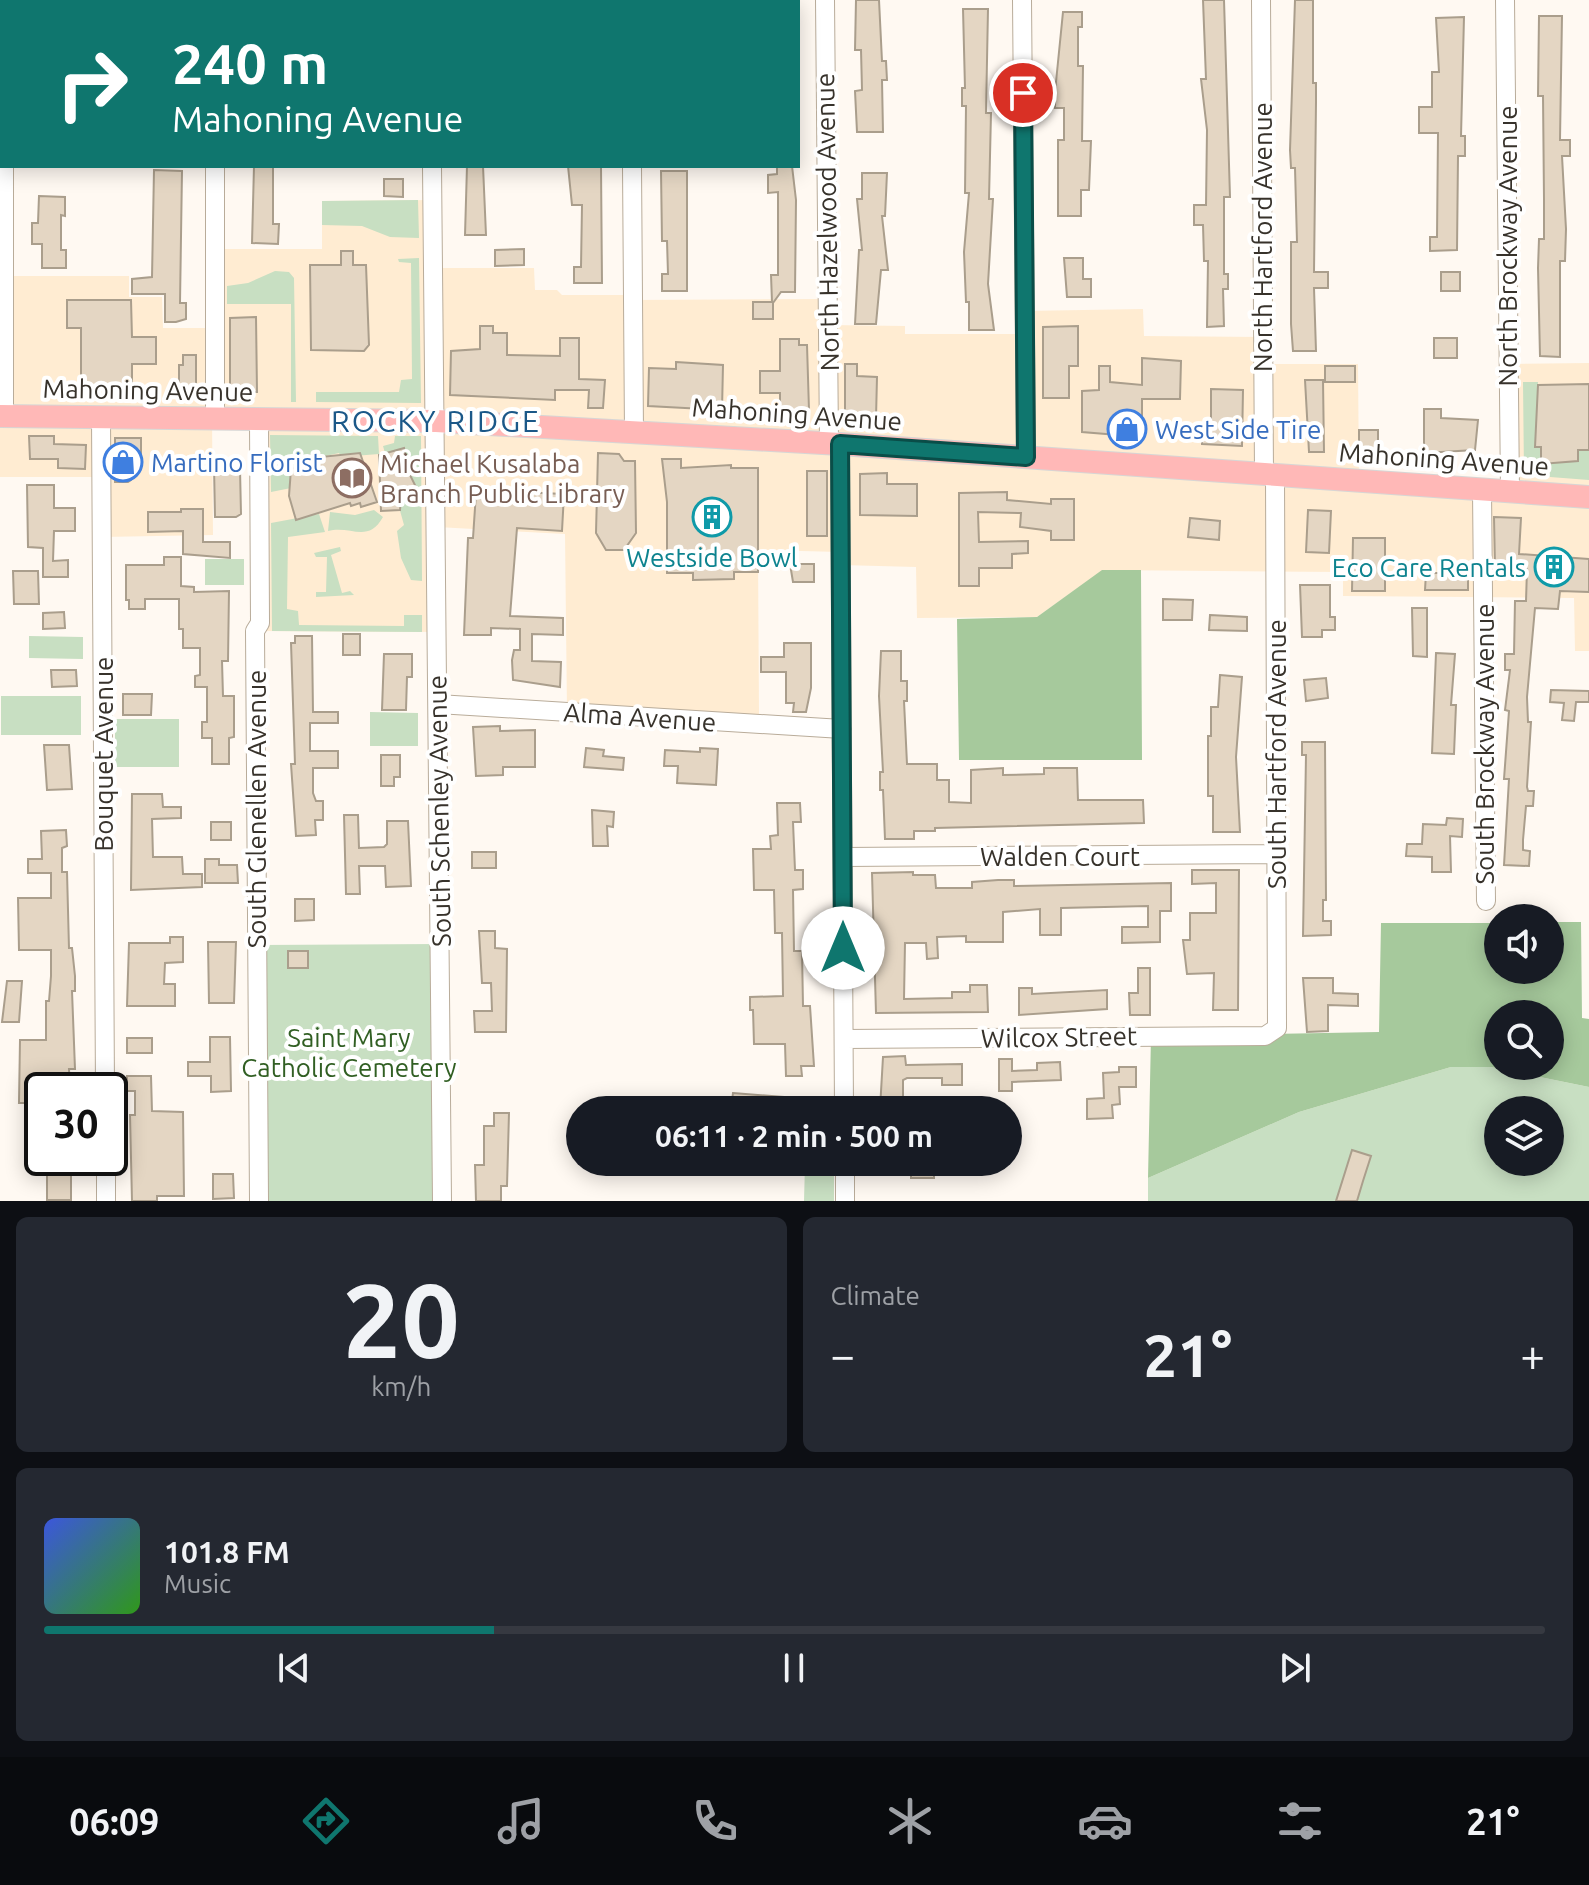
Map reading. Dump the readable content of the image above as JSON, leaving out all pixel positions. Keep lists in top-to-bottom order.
{
  "streets": {
    "main road": ["Mahoning Avenue"],
    "street": [
      "North Hazelwood Avenue",
      "North Hartford Avenue",
      "North Brockway Avenue",
      "Alma Avenue",
      "South Brockway Avenue",
      "Bouquet Avenue",
      "South Hartford Avenue",
      "South Glenellen Avenue",
      "South Schenley Avenue",
      "Walden Court",
      "Wilcox Street"
    ]
  },
  "crossings": [
    ["North Hazelwood Avenue", "Mahoning Avenue"],
    ["North Hazelwood Avenue", "Alma Avenue"],
    ["North Hazelwood Avenue", "Walden Court"],
    ["North Hazelwood Avenue", "Wilcox Street"],
    ["North Hartford Avenue", "Mahoning Avenue"],
    ["North Hartford Avenue", "South Hartford Avenue"],
    ["North Brockway Avenue", "Mahoning Avenue"],
    ["Mahoning Avenue", "South Brockway Avenue"],
    ["Mahoning Avenue", "Bouquet Avenue"],
    ["Mahoning Avenue", "South Hartford Avenue"],
    ["Mahoning Avenue", "South Glenellen Avenue"],
    ["Mahoning Avenue", "South Schenley Avenue"],
    ["Alma Avenue", "South Schenley Avenue"],
    ["South Hartford Avenue", "Walden Court"],
    ["South Hartford Avenue", "Wilcox Street"]
  ],
  "districts": ["ROCKY RIDGE"],
  "parks": ["Saint Mary Catholic Cemetery"],
  "places": {
    "shop": ["West Side Tire", "Martino Florist"],
    "library": ["Michael Kusalaba Branch Public Library"],
    "building": ["Westside Bowl", "Eco Care Rentals"]
  },
  "page": {
    "turn": ["240 m", "Mahoning Avenue"],
    "limit": "30",
    "trip": "06:11 · 2 min · 500 m",
    "tile": [
      ["20", "km/h"],
      "Climate"
    ],
    "heat": ["−", "21°", "+"],
    "song": ["101.8 FM", "Music"],
    "tabs": ["06:09", "21°"]
  }
}
